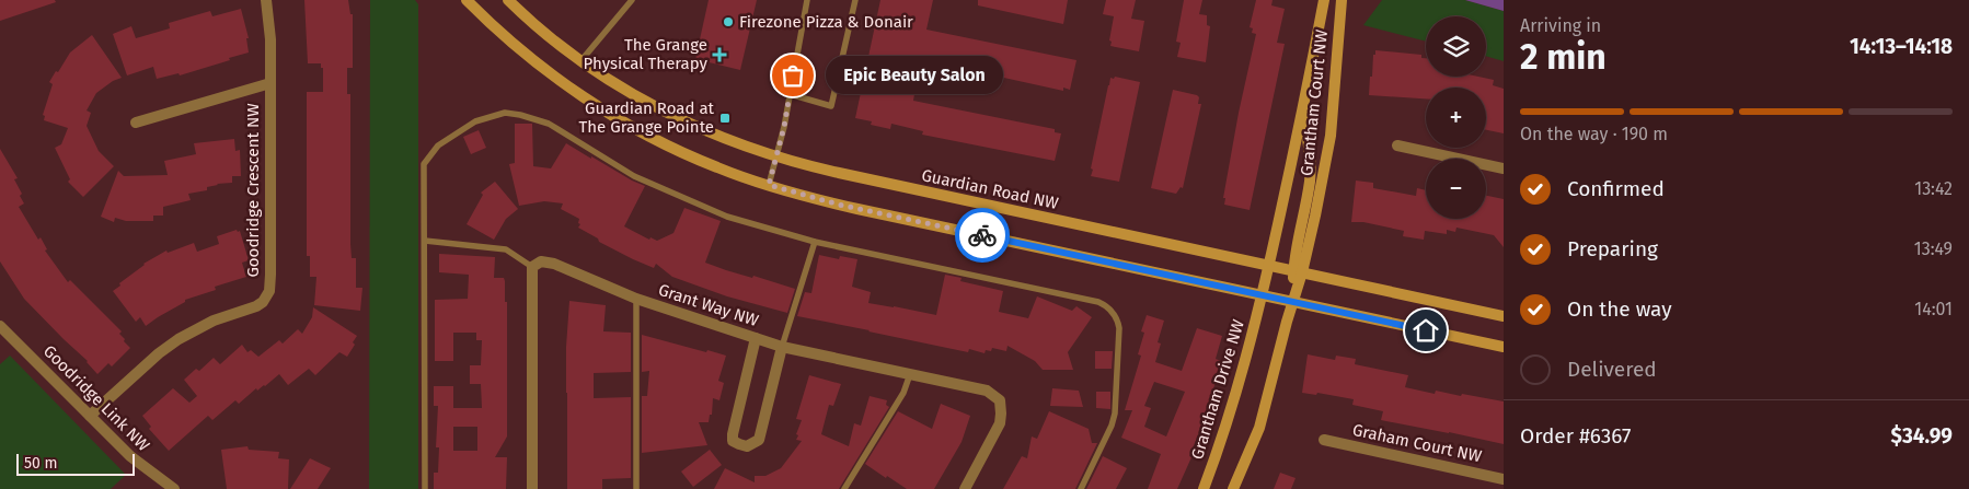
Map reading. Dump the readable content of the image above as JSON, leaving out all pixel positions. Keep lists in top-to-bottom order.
{
  "streets": {
    "main road": ["Grantham Court NW", "Guardian Road NW", "Grantham Drive NW"],
    "street": [
      "Goodridge Crescent NW",
      "Grant Way NW",
      "Goodridge Link NW",
      "Graham Court NW"
    ]
  },
  "crossings": [
    ["Grantham Court NW", "Guardian Road NW"],
    ["Grantham Court NW", "Grantham Drive NW"],
    ["Guardian Road NW", "Grantham Drive NW"],
    ["Goodridge Crescent NW", "Goodridge Link NW"]
  ],
  "places": {
    "other": ["Firezone Pizza & Donair", "Epic Beauty Salon"],
    "health": ["The Grange Physical Therapy"],
    "transit": ["Guardian Road at The Grange Pointe"]
  },
  "scale_bar": "50 m",
  "page": {
    "heading": ["2 min", "Arriving in", "14:13–14:18"],
    "panel": ["Order #6367", "$34.99"],
    "map_buttons": ["+", "−"],
    "bubble": "Epic Beauty Salon",
    "bar": "On the way · 190 m",
    "list": [
      ["Confirmed", "13:42"],
      ["Preparing", "13:49"],
      ["On the way", "14:01"],
      "Delivered"
    ],
    "scale": "50 m"
  }
}
